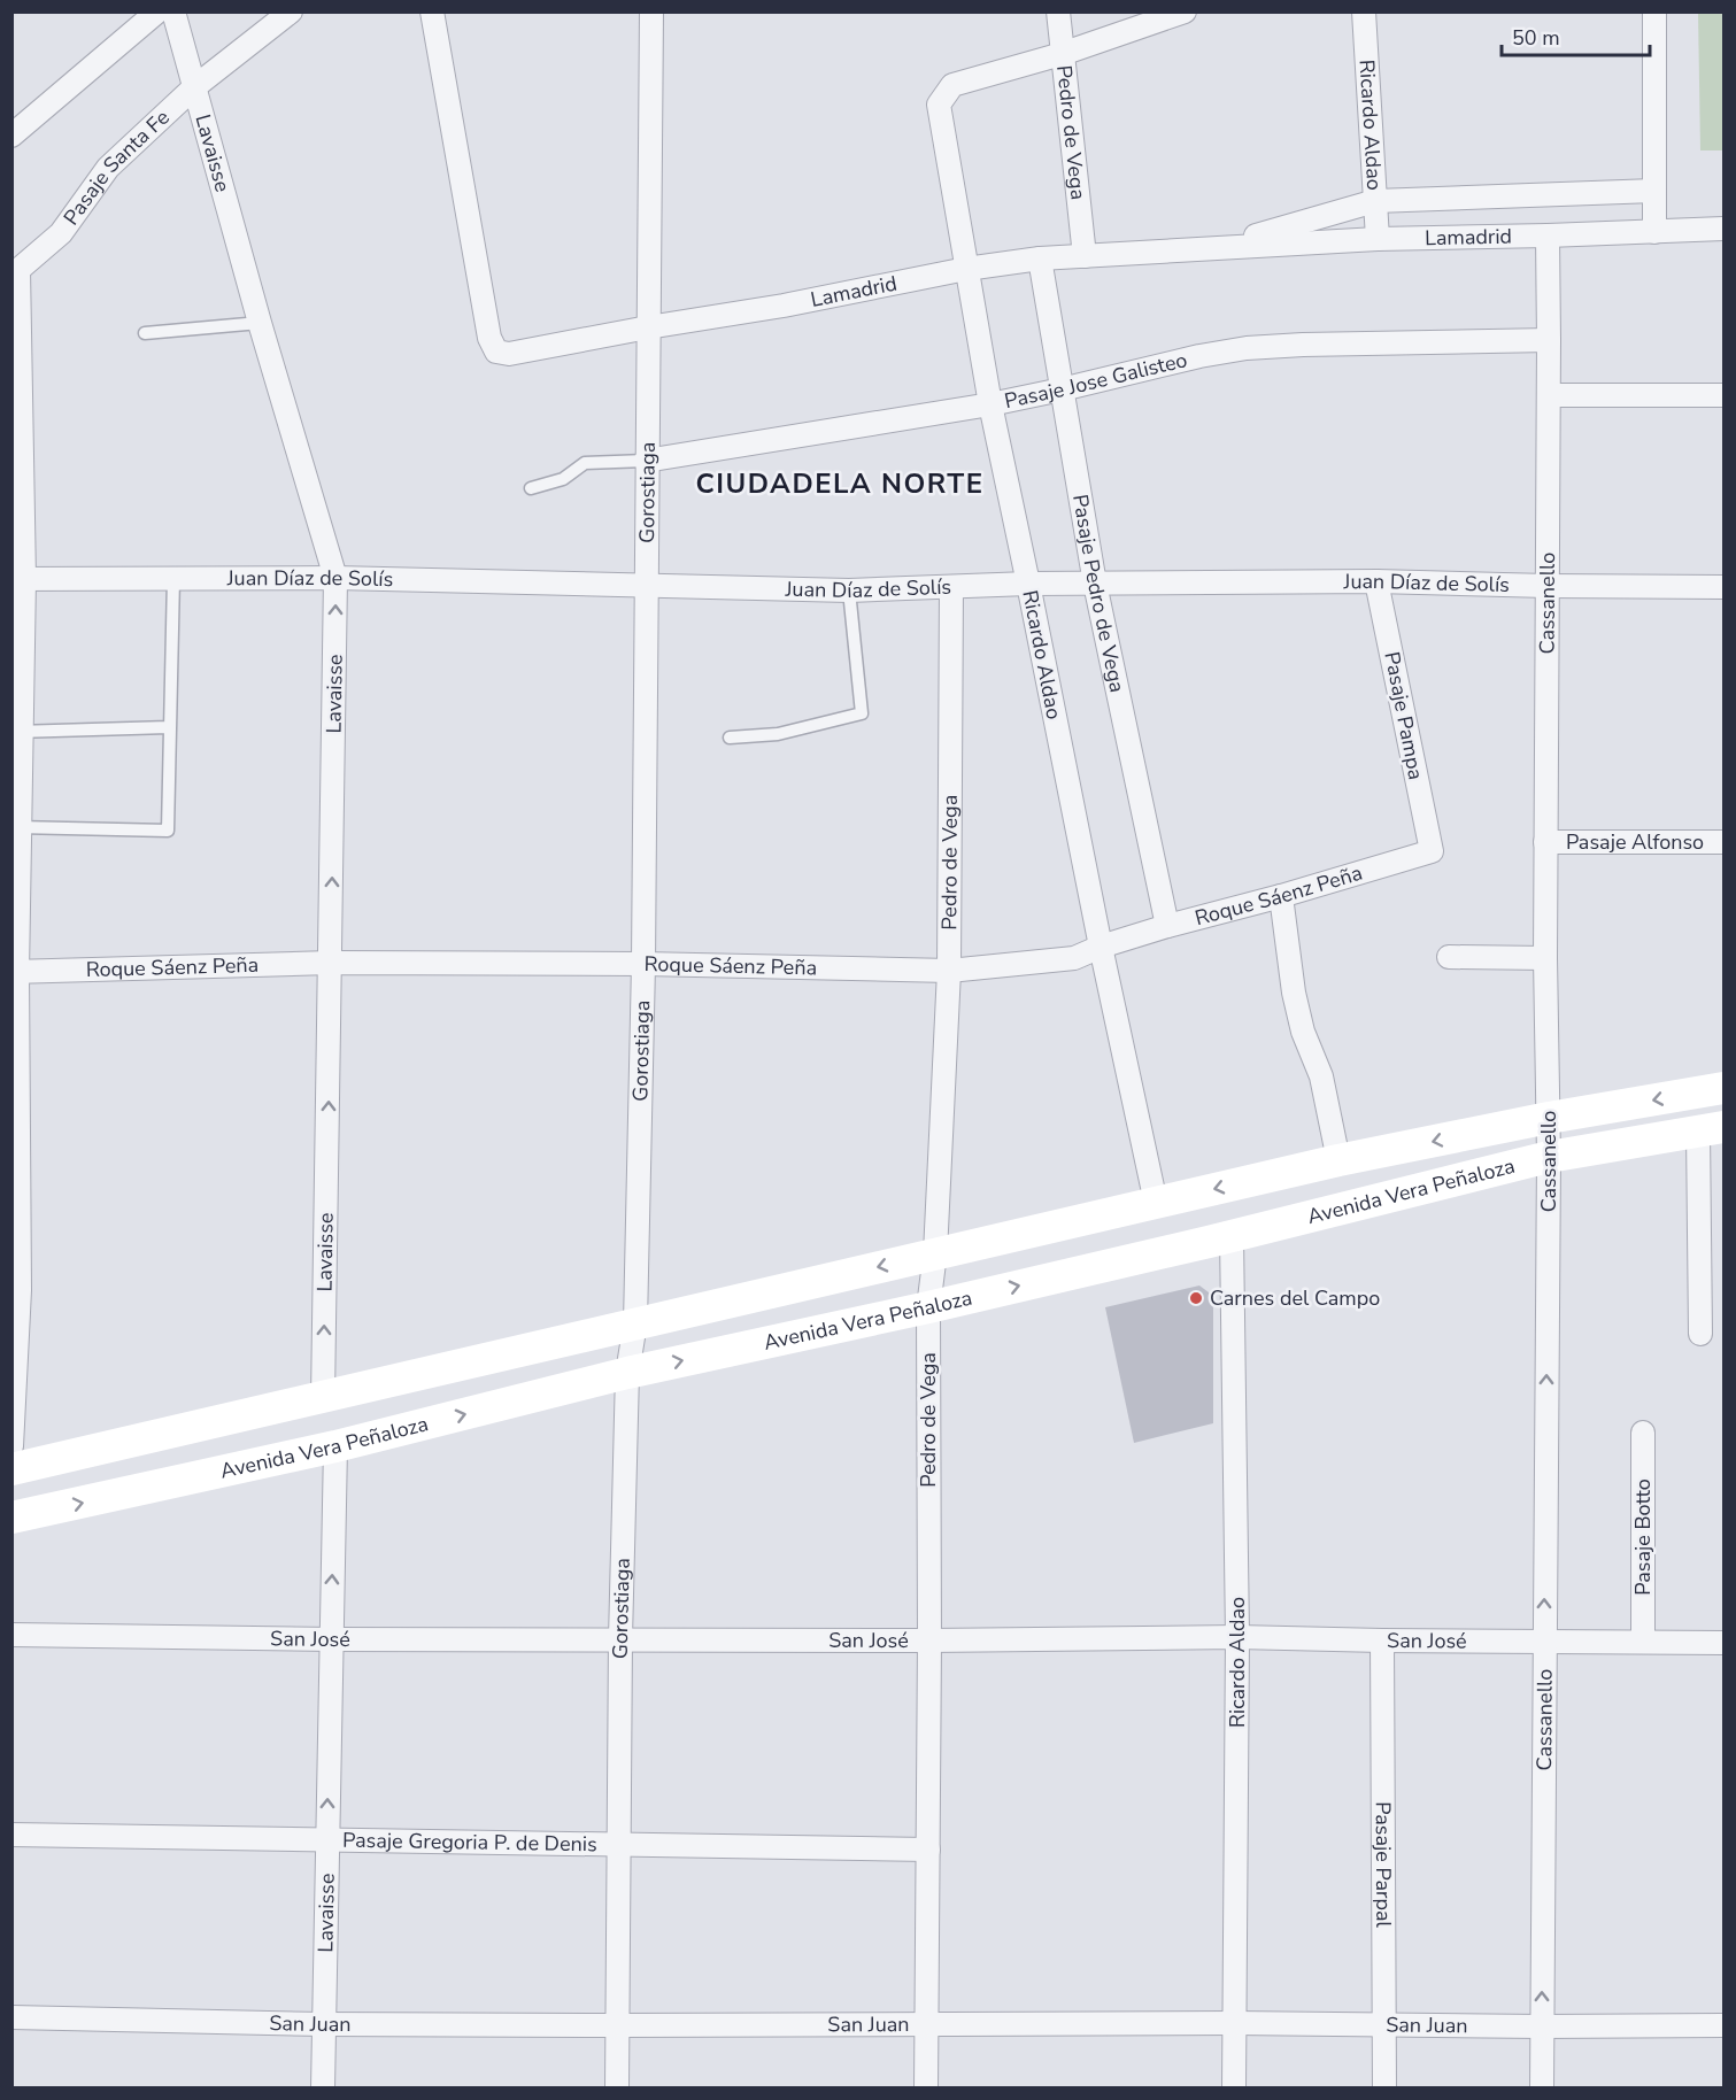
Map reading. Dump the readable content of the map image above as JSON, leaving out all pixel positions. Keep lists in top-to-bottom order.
{
  "streets": {
    "main road": ["Avenida Vera Peñaloza"],
    "street": [
      "Ricardo Aldao",
      "Pedro de Vega",
      "Lavaisse",
      "Pasaje Santa Fe",
      "Lamadrid",
      "Pasaje Jose Galisteo",
      "Gorostiaga",
      "Juan Díaz de Solís",
      "Pasaje Pedro de Vega",
      "Cassanello",
      "Pasaje Pampa",
      "Pasaje Alfonso",
      "Roque Sáenz Peña",
      "Pasaje Botto",
      "San José",
      "Pasaje Gregoria P. de Denis",
      "Pasaje Parpal",
      "San Juan"
    ]
  },
  "crossings": [
    ["Ricardo Aldao", "Pedro de Vega"],
    ["Ricardo Aldao", "Lamadrid"],
    ["Ricardo Aldao", "Pasaje Jose Galisteo"],
    ["Ricardo Aldao", "Juan Díaz de Solís"],
    ["Ricardo Aldao", "Roque Sáenz Peña"],
    ["Ricardo Aldao", "Avenida Vera Peñaloza"],
    ["Ricardo Aldao", "San José"],
    ["Ricardo Aldao", "San Juan"],
    ["Pedro de Vega", "Lamadrid"],
    ["Pedro de Vega", "Juan Díaz de Solís"],
    ["Pedro de Vega", "Roque Sáenz Peña"],
    ["Pedro de Vega", "Avenida Vera Peñaloza"],
    ["Pedro de Vega", "San José"],
    ["Pedro de Vega", "Pasaje Gregoria P. de Denis"],
    ["Pedro de Vega", "San Juan"],
    ["Lavaisse", "Pasaje Santa Fe"],
    ["Lavaisse", "Juan Díaz de Solís"],
    ["Lavaisse", "Roque Sáenz Peña"],
    ["Lavaisse", "Avenida Vera Peñaloza"],
    ["Lavaisse", "San José"],
    ["Lavaisse", "Pasaje Gregoria P. de Denis"],
    ["Lavaisse", "San Juan"],
    ["Lamadrid", "Gorostiaga"],
    ["Lamadrid", "Pasaje Pedro de Vega"],
    ["Lamadrid", "Cassanello"],
    ["Pasaje Jose Galisteo", "Gorostiaga"],
    ["Pasaje Jose Galisteo", "Pasaje Pedro de Vega"],
    ["Pasaje Jose Galisteo", "Cassanello"],
    ["Gorostiaga", "Juan Díaz de Solís"],
    ["Gorostiaga", "Roque Sáenz Peña"],
    ["Gorostiaga", "Avenida Vera Peñaloza"],
    ["Gorostiaga", "San José"],
    ["Gorostiaga", "Pasaje Gregoria P. de Denis"],
    ["Gorostiaga", "San Juan"],
    ["Juan Díaz de Solís", "Pasaje Pedro de Vega"],
    ["Juan Díaz de Solís", "Cassanello"],
    ["Juan Díaz de Solís", "Pasaje Pampa"],
    ["Pasaje Pedro de Vega", "Roque Sáenz Peña"],
    ["Cassanello", "Pasaje Alfonso"],
    ["Cassanello", "Avenida Vera Peñaloza"],
    ["Cassanello", "San José"],
    ["Cassanello", "San Juan"],
    ["Pasaje Pampa", "Roque Sáenz Peña"],
    ["Pasaje Botto", "San José"],
    ["San José", "Pasaje Parpal"],
    ["Pasaje Parpal", "San Juan"]
  ],
  "one_way": ["Lavaisse", "Cassanello"],
  "districts": ["CIUDADELA NORTE"],
  "places": ["Carnes del Campo"],
  "scale_bar": "50 m"
}
